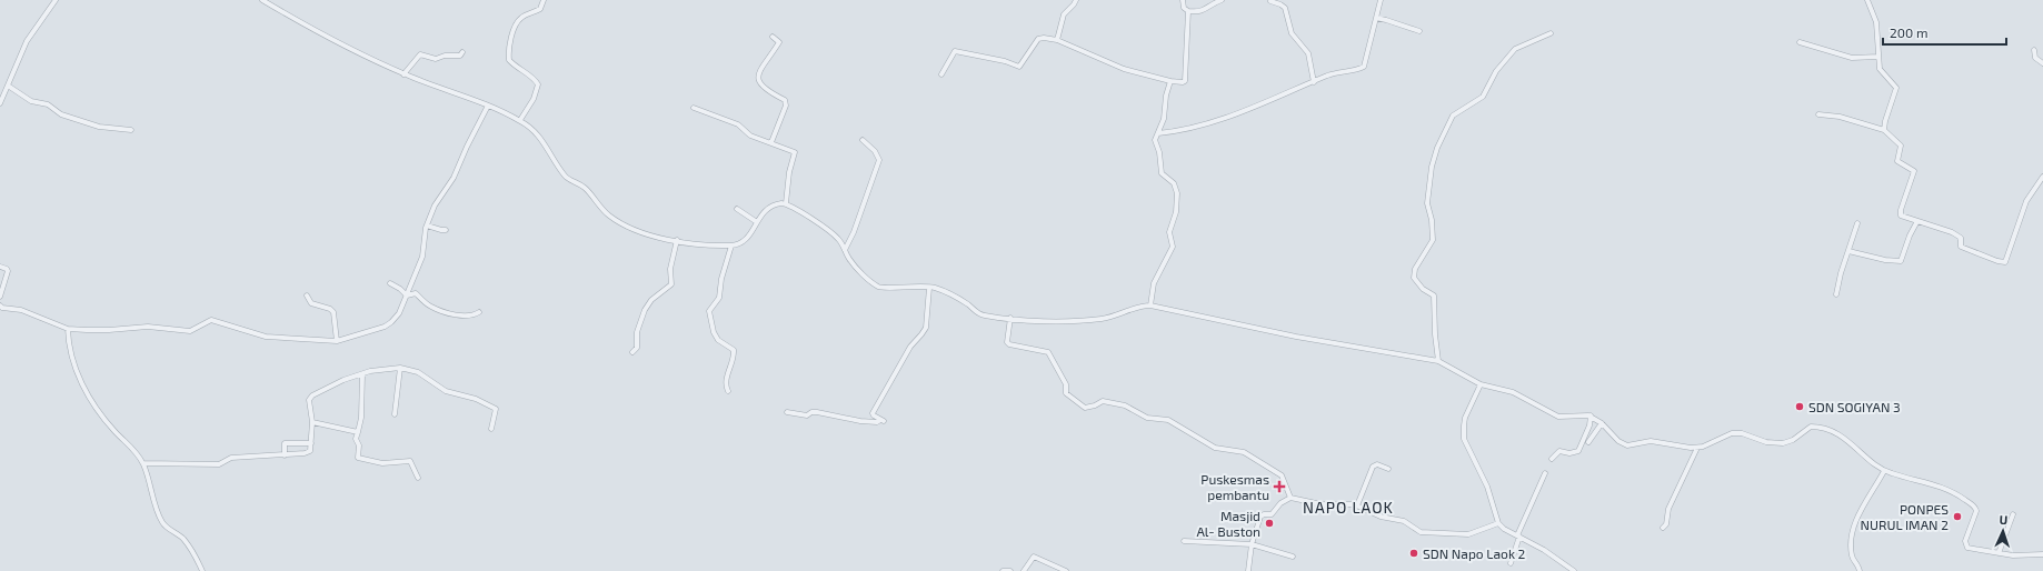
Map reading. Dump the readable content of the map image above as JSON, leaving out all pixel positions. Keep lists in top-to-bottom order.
{
  "districts": ["NAPO LAOK"],
  "places": {
    "other": [
      "SDN SOGIYAN 3",
      "PONPES NURUL IMAN 2",
      "Masjid Al- Buston",
      "SDN Napo Laok 2"
    ],
    "health": ["Puskesmas pembantu"]
  },
  "scale_bar": "200 m",
  "north": "top"
}
